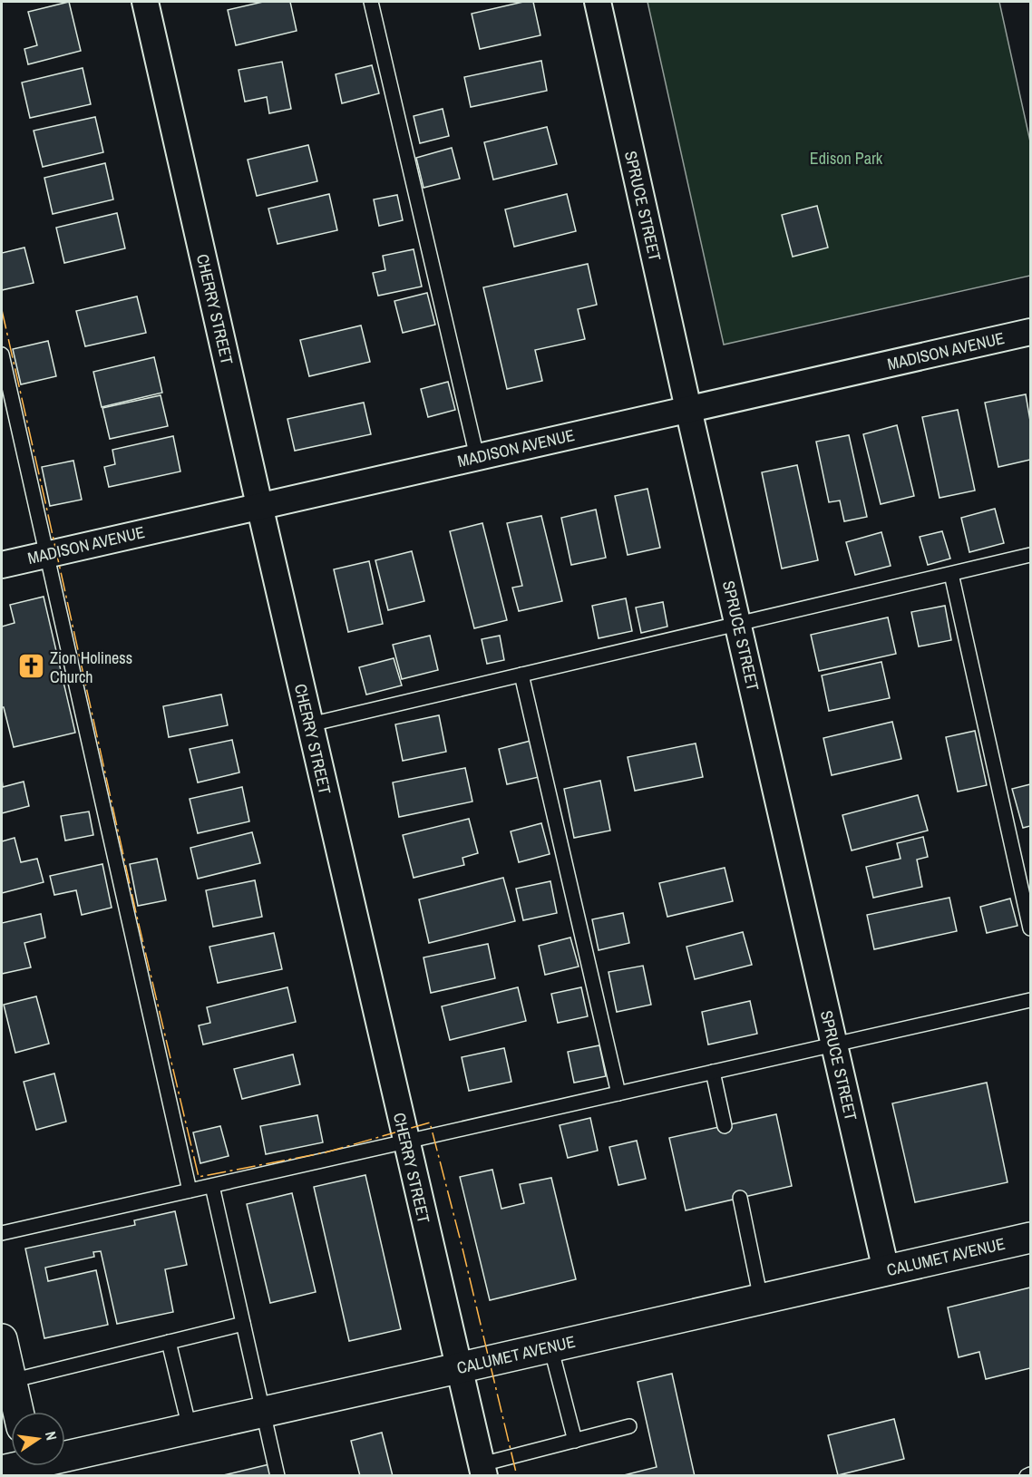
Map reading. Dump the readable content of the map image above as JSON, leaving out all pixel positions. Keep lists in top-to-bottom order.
{
  "streets": {
    "main road": ["CALUMET AVENUE"],
    "street": ["SPRUCE STREET", "CHERRY STREET", "MADISON AVENUE"]
  },
  "crossings": [
    ["SPRUCE STREET", "MADISON AVENUE"],
    ["SPRUCE STREET", "CALUMET AVENUE"],
    ["CHERRY STREET", "MADISON AVENUE"],
    ["CHERRY STREET", "CALUMET AVENUE"]
  ],
  "parks": ["Edison Park"],
  "places": {
    "church": ["Zion Holiness Church"]
  },
  "north": "right"
}
